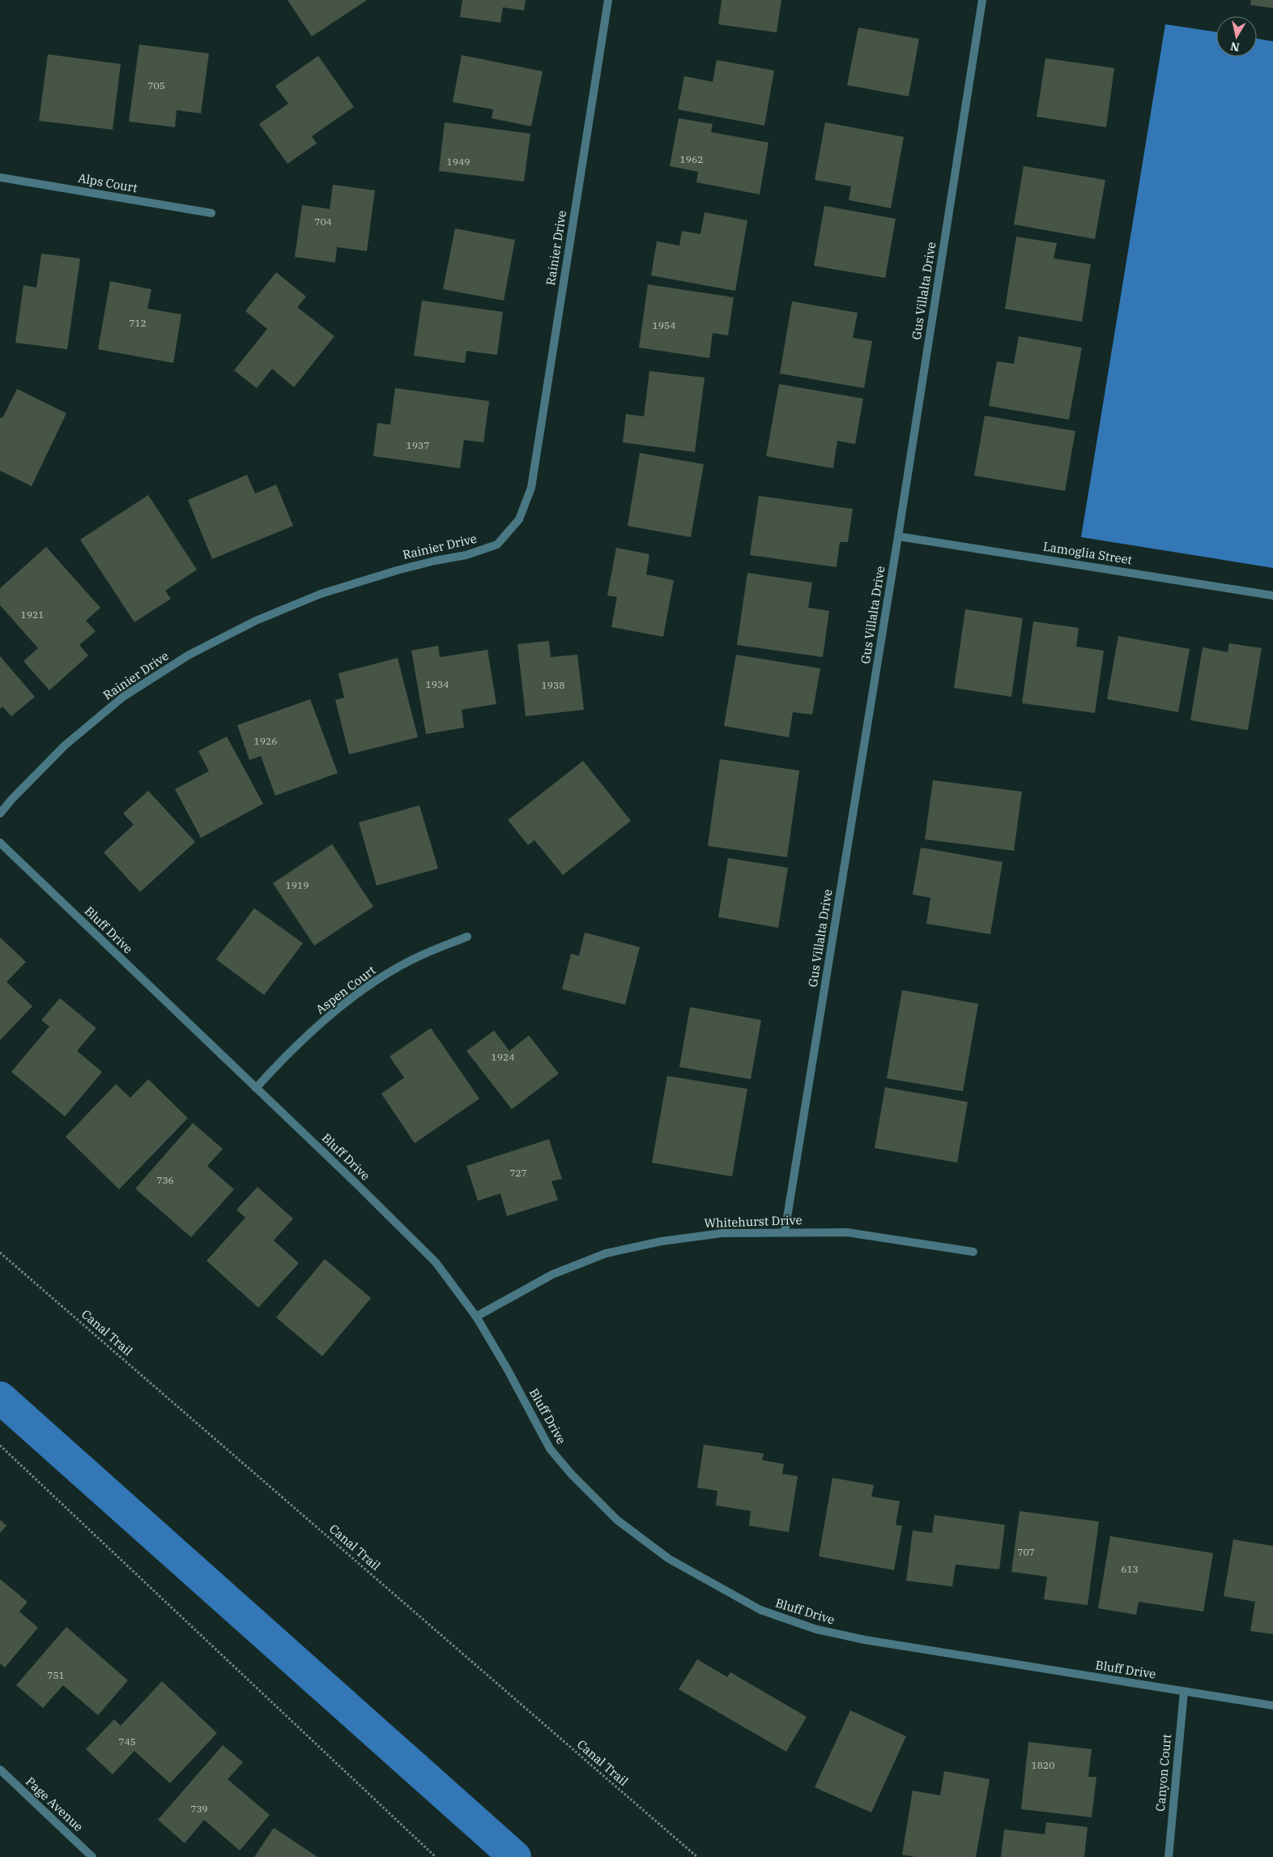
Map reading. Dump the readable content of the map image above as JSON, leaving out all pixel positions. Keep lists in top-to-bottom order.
{
  "streets": {
    "street": [
      "Alps Court",
      "Rainier Drive",
      "Gus Villalta Drive",
      "Lamoglia Street",
      "Bluff Drive",
      "Aspen Court",
      "Whitehurst Drive",
      "Canyon Court",
      "Page Avenue"
    ],
    "path": ["Canal Trail"]
  },
  "crossings": [
    ["Gus Villalta Drive", "Lamoglia Street"],
    ["Gus Villalta Drive", "Whitehurst Drive"],
    ["Bluff Drive", "Aspen Court"],
    ["Bluff Drive", "Whitehurst Drive"],
    ["Bluff Drive", "Canyon Court"]
  ],
  "house_numbers": [
    "705",
    "1962",
    "1949",
    "704",
    "712",
    "1954",
    "1937",
    "1921",
    "1934",
    "1938",
    "1926",
    "1919",
    "1924",
    "727",
    "736",
    "707",
    "613",
    "751",
    "745",
    "1820",
    "739"
  ],
  "north": "bottom"
}
